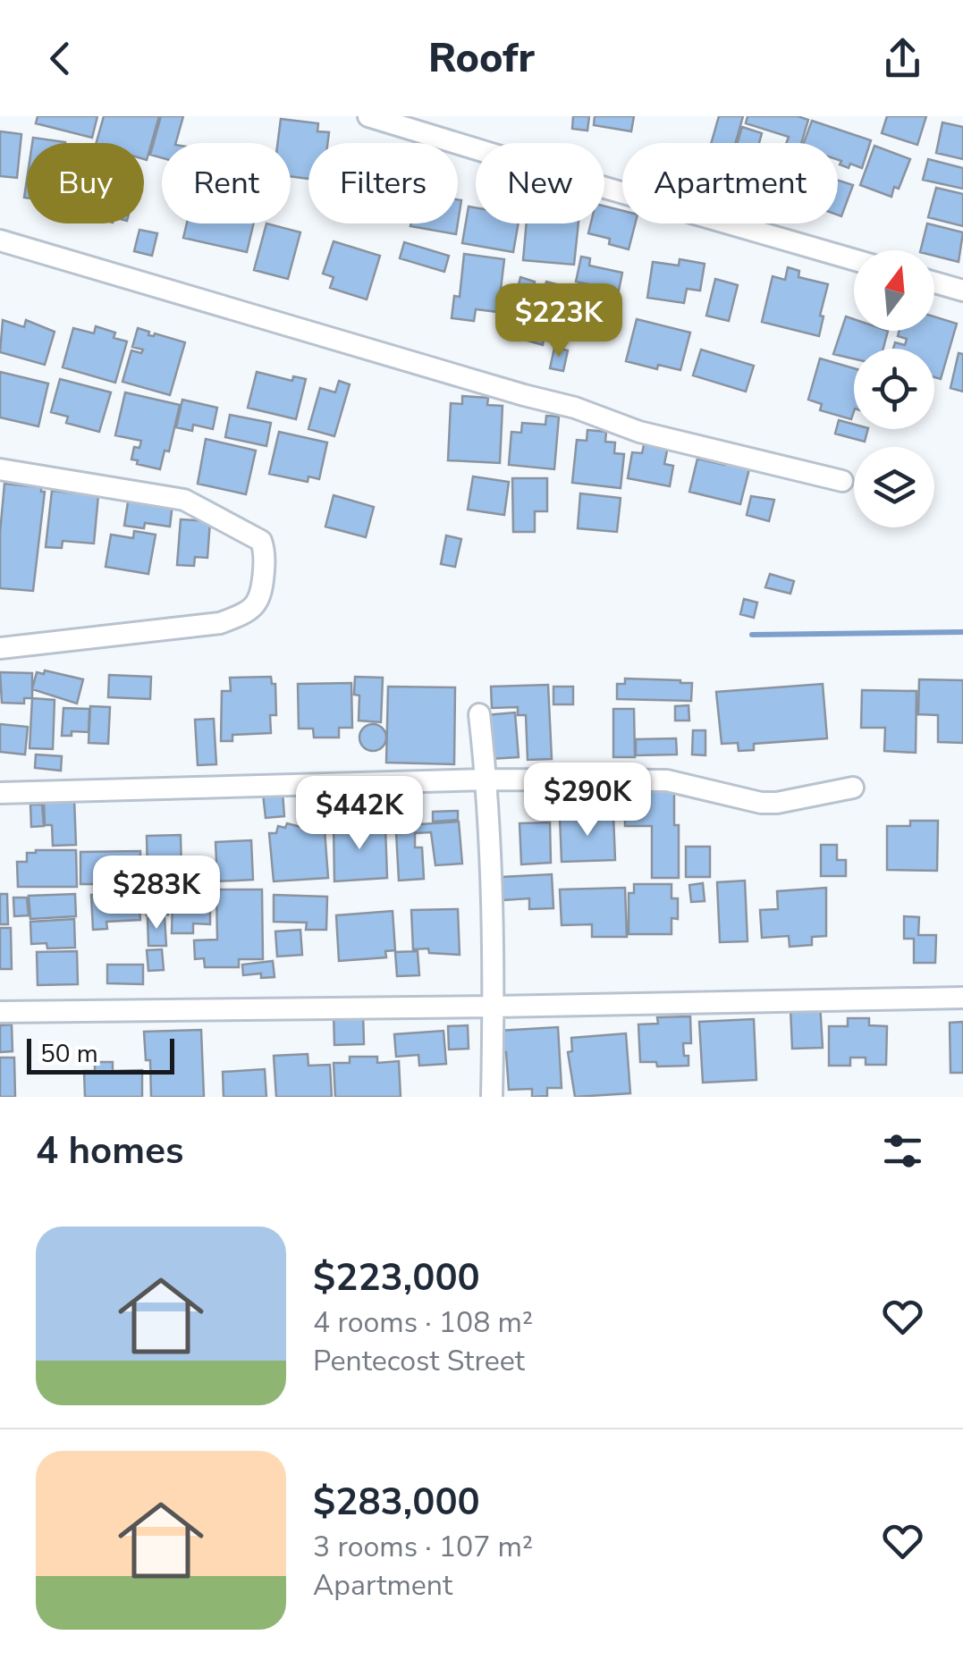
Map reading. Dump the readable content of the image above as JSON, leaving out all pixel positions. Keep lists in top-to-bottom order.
{
  "scale_bar": "50 m",
  "north": "top",
  "page": {
    "header": "Roofr",
    "chip": [
      "Buy",
      "Rent",
      "Filters",
      "New",
      "Apartment"
    ],
    "price": [
      "$223K",
      "$290K",
      "$442K",
      "$283K"
    ],
    "scale": "50 m",
    "heading": "4 homes",
    "list": [
      {
        "name": "$223,000",
        "note": "4 rooms · 108 m² · Pentecost Street"
      },
      {
        "name": "$283,000",
        "note": "3 rooms · 107 m² · Apartment"
      }
    ]
  }
}
